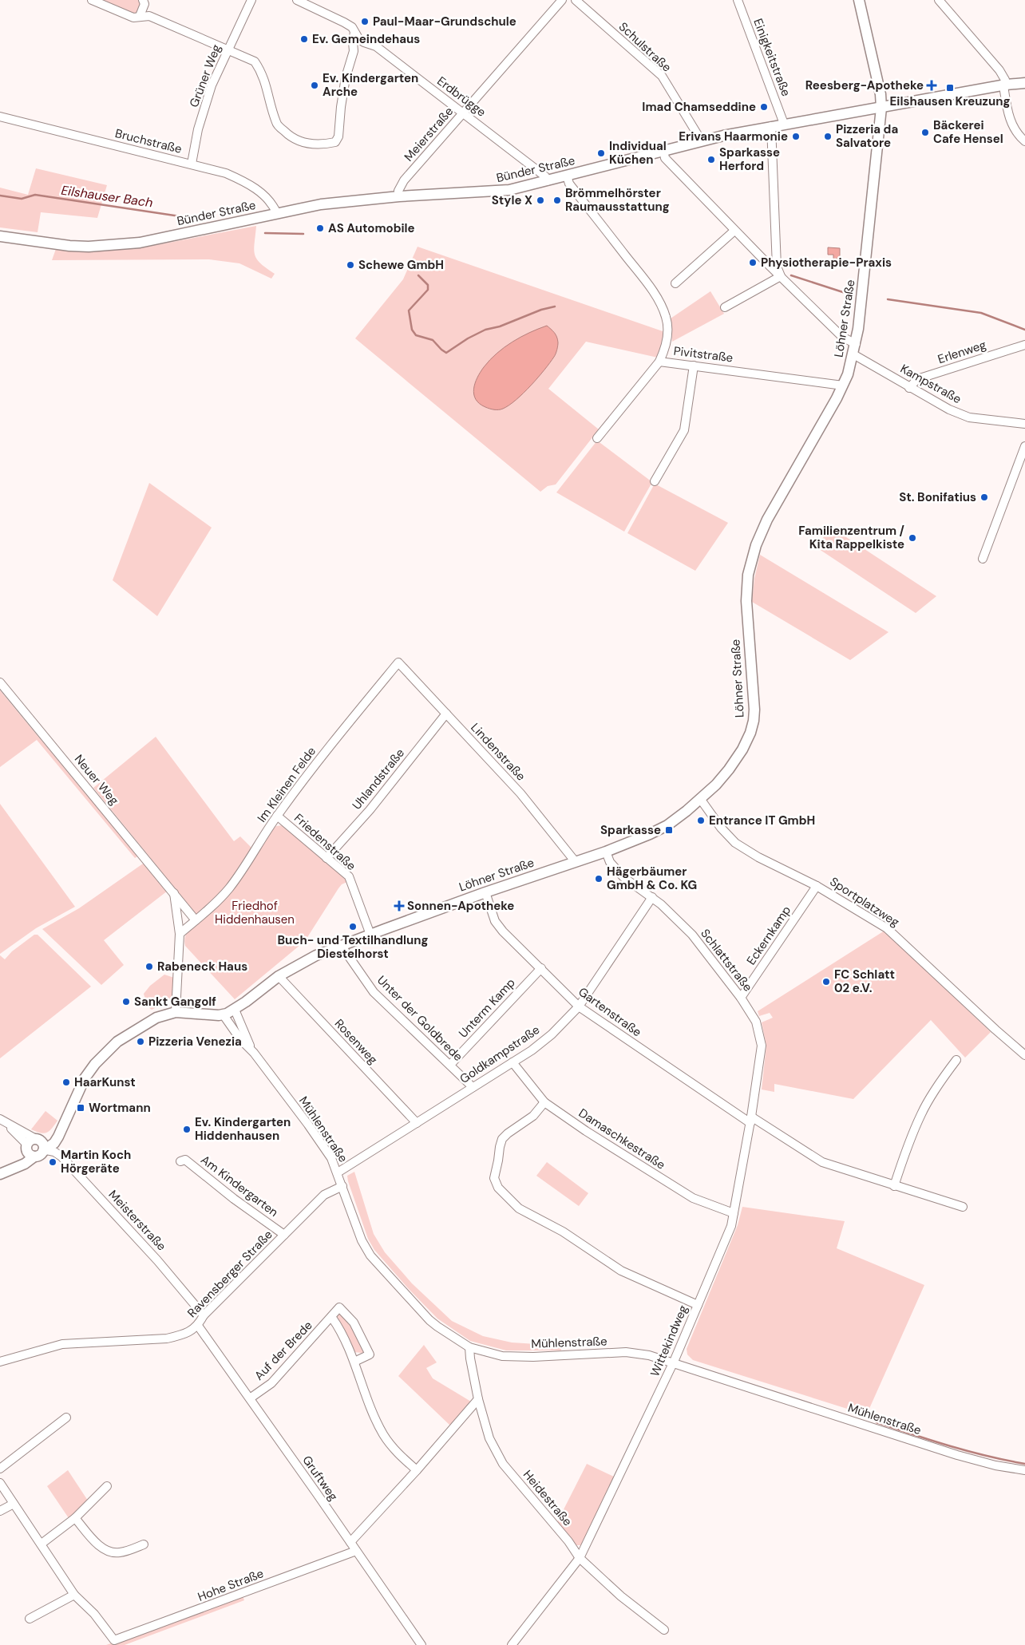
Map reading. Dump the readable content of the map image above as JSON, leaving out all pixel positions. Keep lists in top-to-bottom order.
{
  "streets": {
    "main road": ["Bünder Straße", "Löhner Straße"],
    "street": [
      "Schulstraße",
      "Einigkeitstraße",
      "Grüner Weg",
      "Erdbrügge",
      "Meierstraße",
      "Bruchstraße",
      "Erlenweg",
      "Pivitstraße",
      "Kampstraße",
      "Lindenstraße",
      "Uhlandstraße",
      "Neuer Weg",
      "Im Kleinen Felde",
      "Friedenstraße",
      "Sportplatzweg",
      "Eckernkamp",
      "Schlattstraße",
      "Unterm Kamp",
      "Gartenstraße",
      "Unter der Goldbrede",
      "Rosenweg",
      "Goldkampstraße",
      "Mühlenstraße",
      "Damaschkestraße",
      "Am Kindergarten",
      "Meisterstraße",
      "Ravensberger Straße",
      "Wittekindweg",
      "Auf der Brede",
      "Gruftweg",
      "Heidestraße",
      "Hohe Straße"
    ]
  },
  "crossings": [
    ["Schulstraße", "Bünder Straße"],
    ["Einigkeitstraße", "Bünder Straße"],
    ["Grüner Weg", "Bruchstraße"],
    ["Erdbrügge", "Meierstraße"],
    ["Erdbrügge", "Bünder Straße"],
    ["Meierstraße", "Bünder Straße"],
    ["Bruchstraße", "Bünder Straße"],
    ["Bünder Straße", "Löhner Straße"],
    ["Bünder Straße", "Pivitstraße"],
    ["Bünder Straße", "Kampstraße"],
    ["Löhner Straße", "Pivitstraße"],
    ["Löhner Straße", "Kampstraße"],
    ["Löhner Straße", "Lindenstraße"],
    ["Löhner Straße", "Friedenstraße"],
    ["Löhner Straße", "Sportplatzweg"],
    ["Löhner Straße", "Schlattstraße"],
    ["Löhner Straße", "Gartenstraße"],
    ["Löhner Straße", "Unter der Goldbrede"],
    ["Löhner Straße", "Rosenweg"],
    ["Löhner Straße", "Mühlenstraße"],
    ["Erlenweg", "Kampstraße"],
    ["Lindenstraße", "Uhlandstraße"],
    ["Lindenstraße", "Im Kleinen Felde"],
    ["Uhlandstraße", "Friedenstraße"],
    ["Neuer Weg", "Im Kleinen Felde"],
    ["Im Kleinen Felde", "Friedenstraße"],
    ["Sportplatzweg", "Eckernkamp"],
    ["Eckernkamp", "Schlattstraße"],
    ["Schlattstraße", "Gartenstraße"],
    ["Schlattstraße", "Goldkampstraße"],
    ["Schlattstraße", "Wittekindweg"],
    ["Unterm Kamp", "Gartenstraße"],
    ["Unterm Kamp", "Unter der Goldbrede"],
    ["Gartenstraße", "Goldkampstraße"],
    ["Gartenstraße", "Wittekindweg"],
    ["Unter der Goldbrede", "Goldkampstraße"],
    ["Rosenweg", "Goldkampstraße"],
    ["Goldkampstraße", "Mühlenstraße"],
    ["Goldkampstraße", "Damaschkestraße"],
    ["Mühlenstraße", "Ravensberger Straße"],
    ["Mühlenstraße", "Wittekindweg"],
    ["Mühlenstraße", "Heidestraße"],
    ["Damaschkestraße", "Wittekindweg"],
    ["Am Kindergarten", "Ravensberger Straße"],
    ["Meisterstraße", "Ravensberger Straße"],
    ["Ravensberger Straße", "Gruftweg"],
    ["Wittekindweg", "Heidestraße"],
    ["Auf der Brede", "Gruftweg"],
    ["Gruftweg", "Hohe Straße"]
  ],
  "water": ["Eilshauser Bach"],
  "parks": ["Friedhof Hiddenhausen"],
  "places": {
    "other": [
      "Paul-Maar-Grundschule",
      "Ev. Gemeindehaus",
      "Ev. Kindergarten Arche",
      "Imad Chamseddine",
      "Bäckerei Cafe Hensel",
      "Erivans Haarmonie",
      "Pizzeria da Salvatore",
      "Individual Küchen",
      "Sparkasse Herford",
      "Style X",
      "Brömmelhörster Raumausstattung",
      "AS Automobile",
      "Physiotherapie-Praxis",
      "Schewe GmbH",
      "St. Bonifatius",
      "Familienzentrum / Kita Rappelkiste",
      "Entrance IT GmbH",
      "Hägerbäumer GmbH & Co. KG",
      "Buch- und Textilhandlung Diestelhorst",
      "Rabeneck Haus",
      "FC Schlatt 02 e.V.",
      "Sankt Gangolf",
      "Pizzeria Venezia",
      "HaarKunst",
      "Ev. Kindergarten Hiddenhausen",
      "Martin Koch Hörgeräte"
    ],
    "health": ["Reesberg-Apotheke", "Sonnen-Apotheke"],
    "transit": ["Eilshausen Kreuzung", "Sparkasse", "Wortmann"]
  }
}
